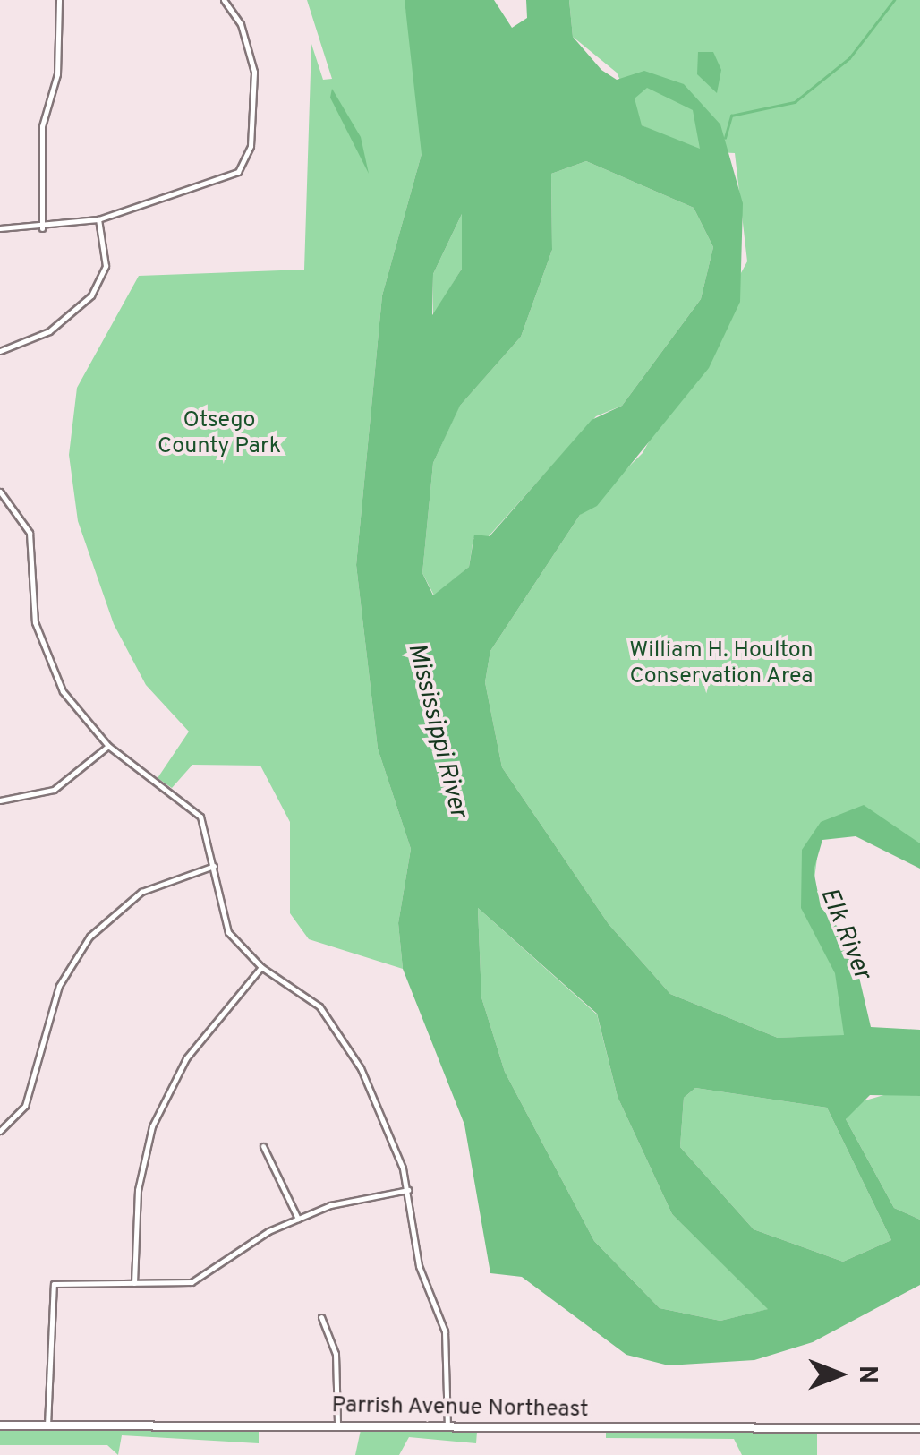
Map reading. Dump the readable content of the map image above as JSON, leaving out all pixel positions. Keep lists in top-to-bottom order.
{
  "streets": {
    "main road": ["Parrish Avenue Northeast"]
  },
  "water": ["Mississippi River", "Elk River"],
  "parks": ["Otsego County Park", "William H. Houlton Conservation Area"],
  "north": "right"
}
